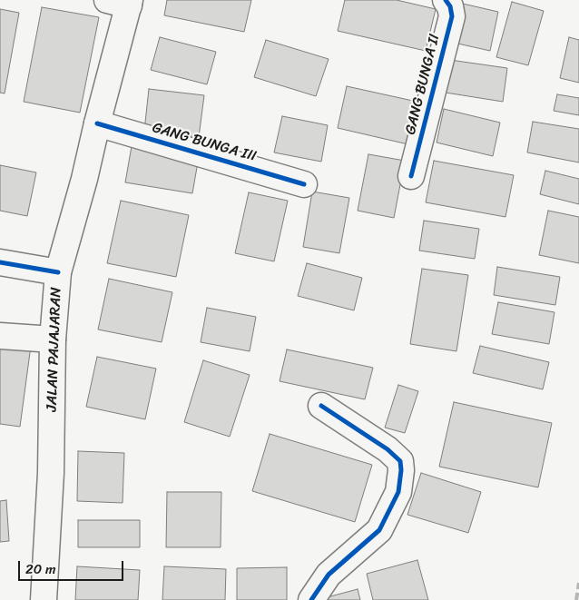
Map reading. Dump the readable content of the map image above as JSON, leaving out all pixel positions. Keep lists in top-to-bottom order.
{
  "streets": {
    "street": ["GANG BUNGA II", "GANG BUNGA III", "JALAN PAJAJARAN"]
  },
  "crossings": [
    ["GANG BUNGA III", "JALAN PAJAJARAN"]
  ],
  "scale_bar": "20 m"
}
